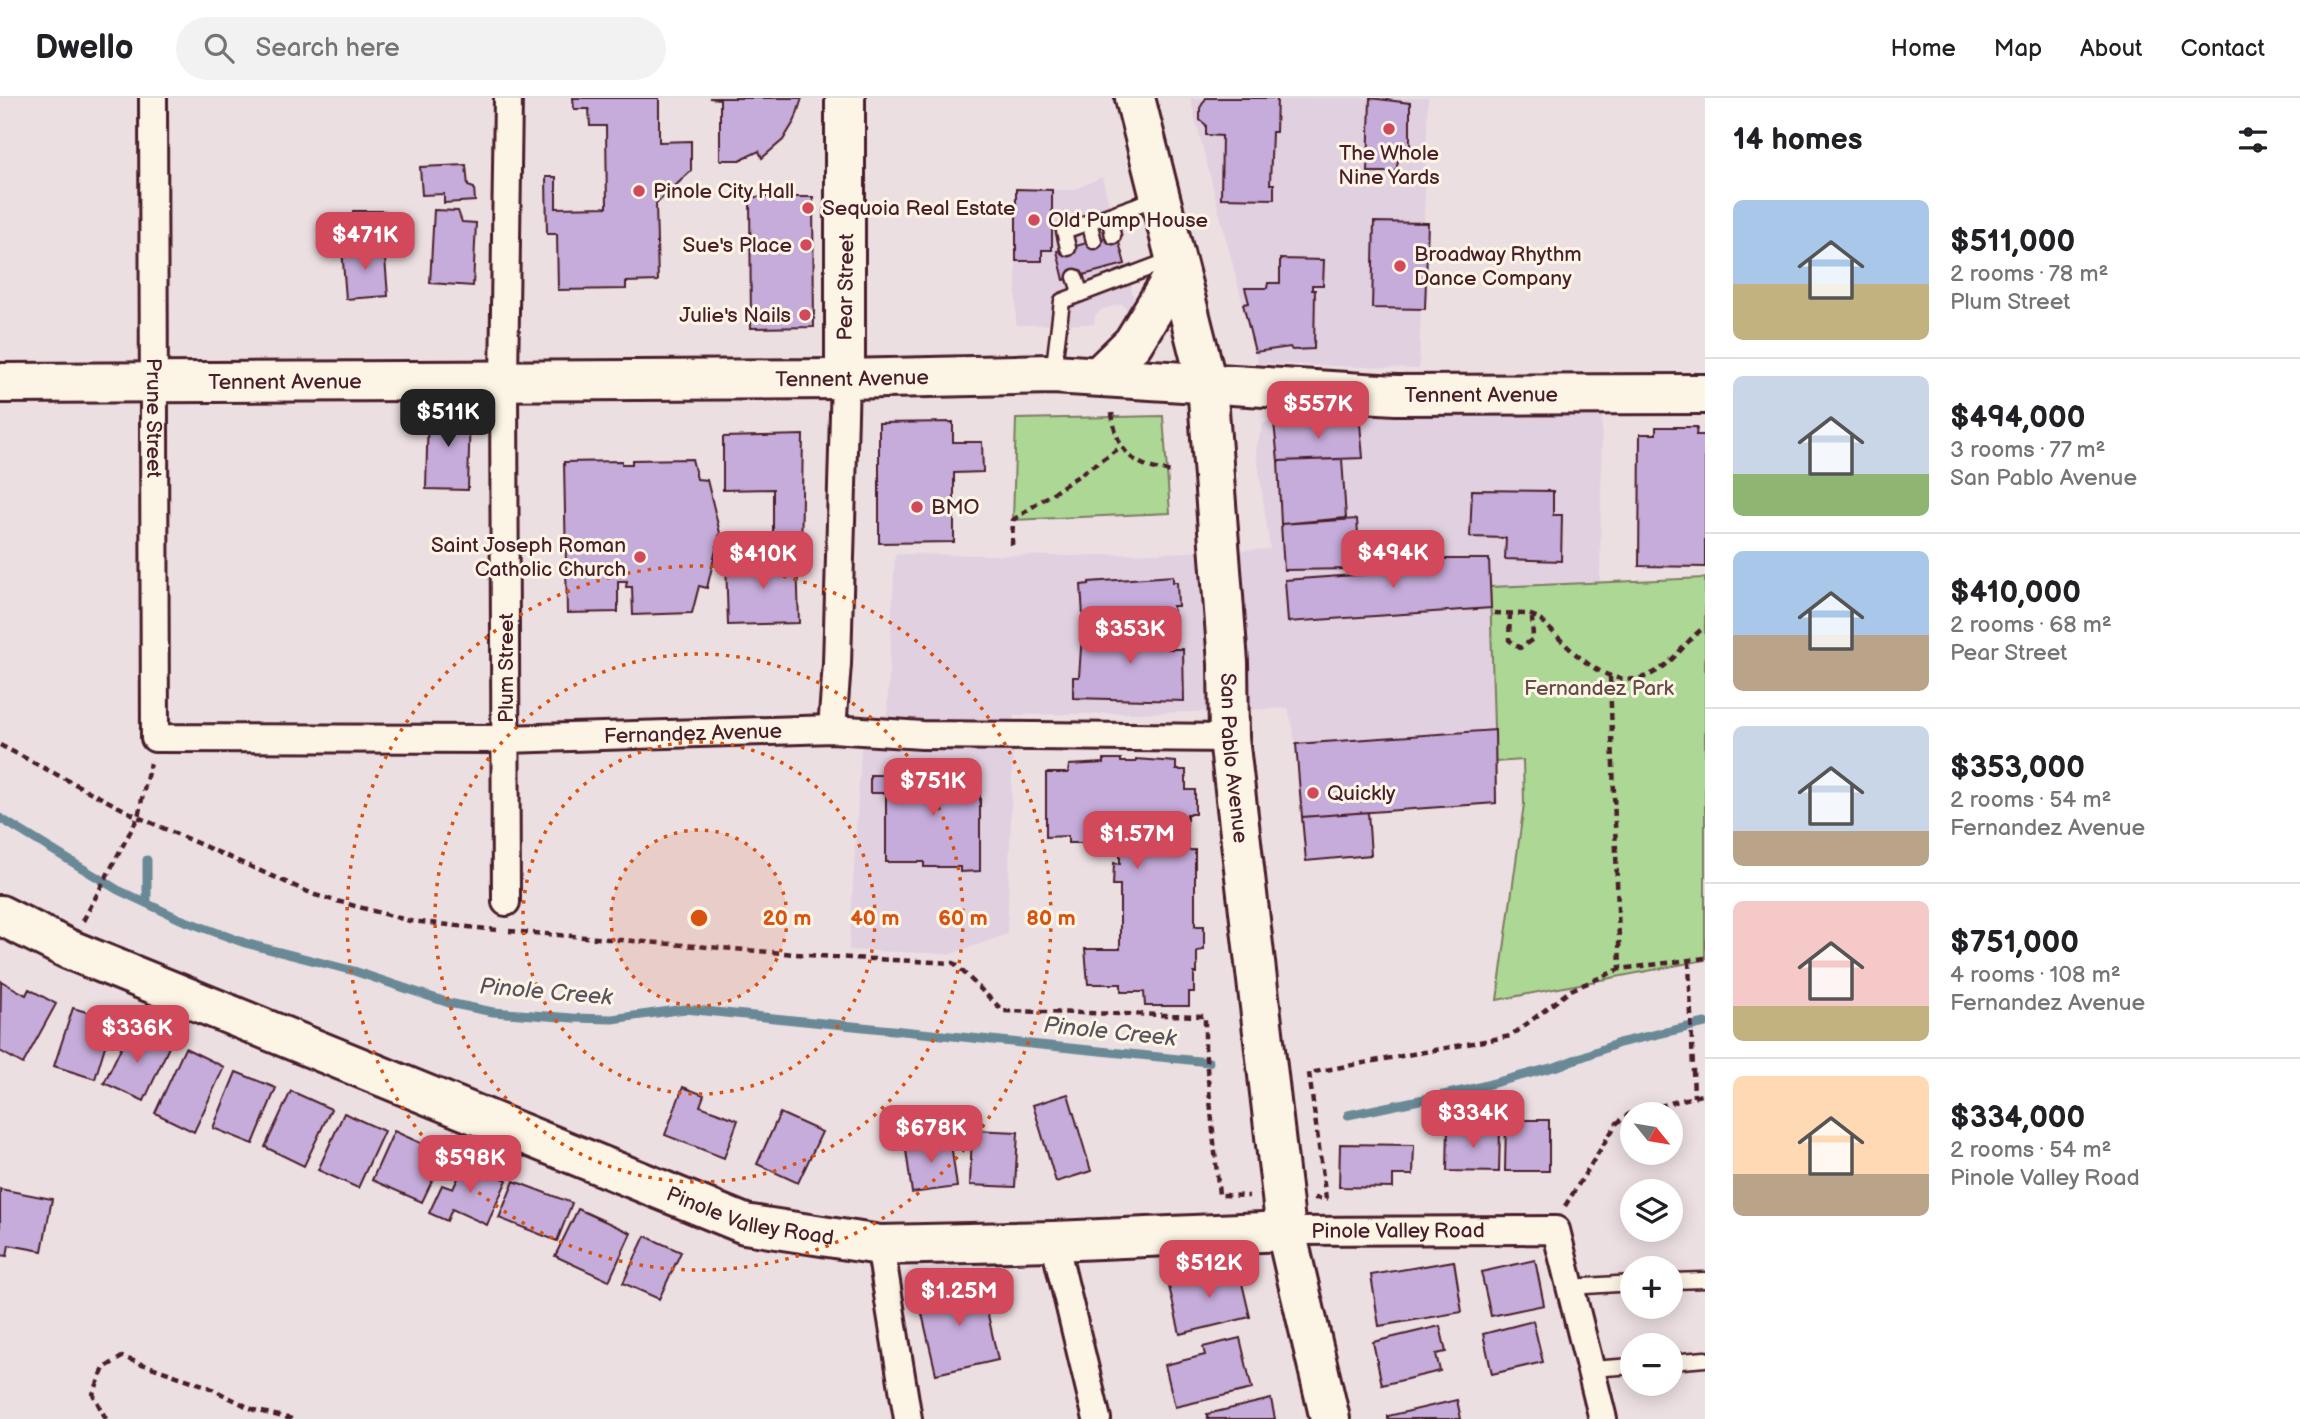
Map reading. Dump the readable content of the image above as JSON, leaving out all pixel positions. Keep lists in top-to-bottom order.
{
  "streets": {
    "main road": [
      "Pear Street",
      "Tennent Avenue",
      "San Pablo Avenue",
      "Pinole Valley Road"
    ],
    "street": ["Prune Street", "Plum Street", "Fernandez Avenue"]
  },
  "crossings": [
    ["Pear Street", "Tennent Avenue"],
    ["Pear Street", "Fernandez Avenue"],
    ["Tennent Avenue", "Prune Street"],
    ["Tennent Avenue", "Plum Street"],
    ["Tennent Avenue", "San Pablo Avenue"],
    ["Prune Street", "Fernandez Avenue"],
    ["Plum Street", "Fernandez Avenue"],
    ["Fernandez Avenue", "San Pablo Avenue"],
    ["San Pablo Avenue", "Pinole Valley Road"]
  ],
  "water": ["Pinole Creek"],
  "parks": ["Fernandez Park"],
  "places": [
    "The Whole Nine Yards",
    "Pinole City Hall",
    "Sequoia Real Estate",
    "Old Pump House",
    "Sue's Place",
    "Broadway Rhythm Dance Company",
    "Julie's Nails",
    "BMO",
    "Saint Joseph Roman Catholic Church",
    "Quickly"
  ],
  "north": "bottom right",
  "page": {
    "header": "Dwello",
    "search": "Search here",
    "nav": [
      "Home",
      "Map",
      "About",
      "Contact"
    ],
    "heading": "14 homes",
    "list": [
      {
        "name": "$511,000",
        "note": "2 rooms · 78 m² · Plum Street"
      },
      {
        "name": "$494,000",
        "note": "3 rooms · 77 m² · San Pablo Avenue"
      },
      {
        "name": "$410,000",
        "note": "2 rooms · 68 m² · Pear Street"
      },
      {
        "name": "$353,000",
        "note": "2 rooms · 54 m² · Fernandez Avenue"
      },
      {
        "name": "$751,000",
        "note": "4 rooms · 108 m² · Fernandez Avenue"
      },
      {
        "name": "$334,000",
        "note": "2 rooms · 54 m² · Pinole Valley Road"
      }
    ],
    "price": [
      "$471K",
      "$557K",
      "$511K",
      "$494K",
      "$410K",
      "$353K",
      "$751K",
      "$1.57M",
      "$336K",
      "$334K",
      "$678K",
      "$598K",
      "$512K",
      "$1.25M"
    ],
    "map_buttons": ["+", "−"]
  },
  "rings": [
    "20 m",
    "40 m",
    "60 m",
    "80 m"
  ]
}
